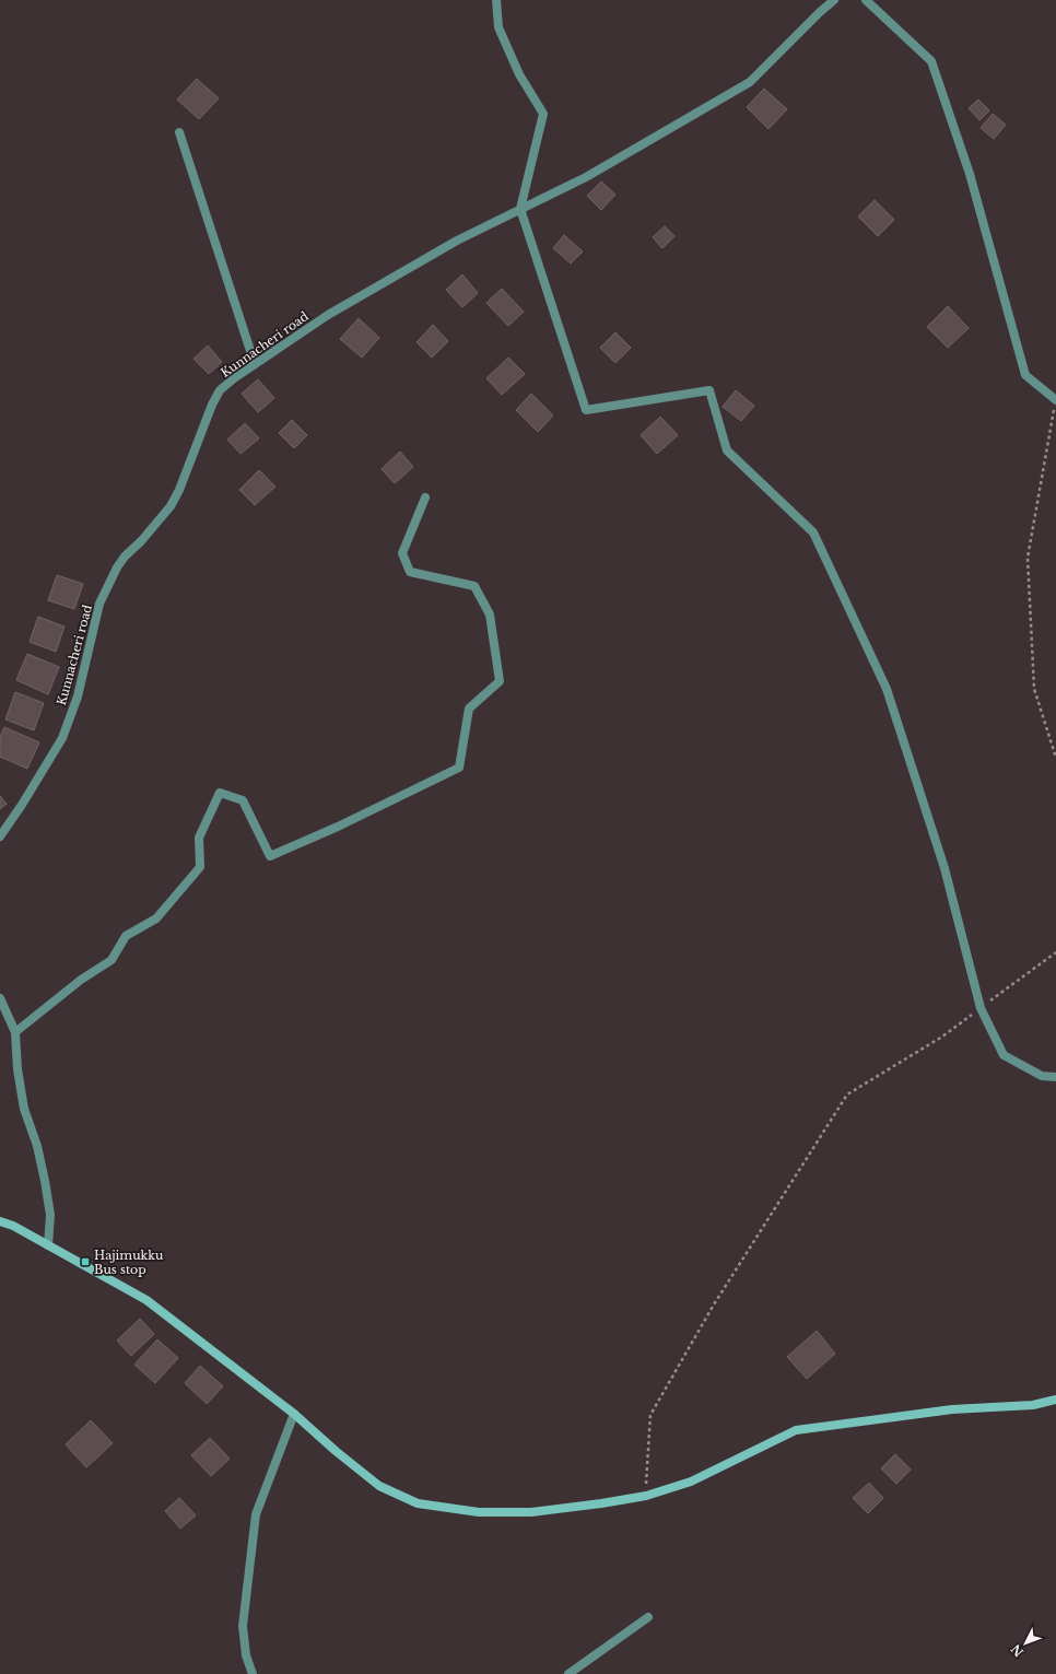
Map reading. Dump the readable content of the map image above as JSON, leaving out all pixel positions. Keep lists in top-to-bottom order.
{
  "streets": {
    "street": ["Kunnacheri road"]
  },
  "places": {
    "transit": ["Hajimukku Bus stop"]
  },
  "north": "bottom left"
}
